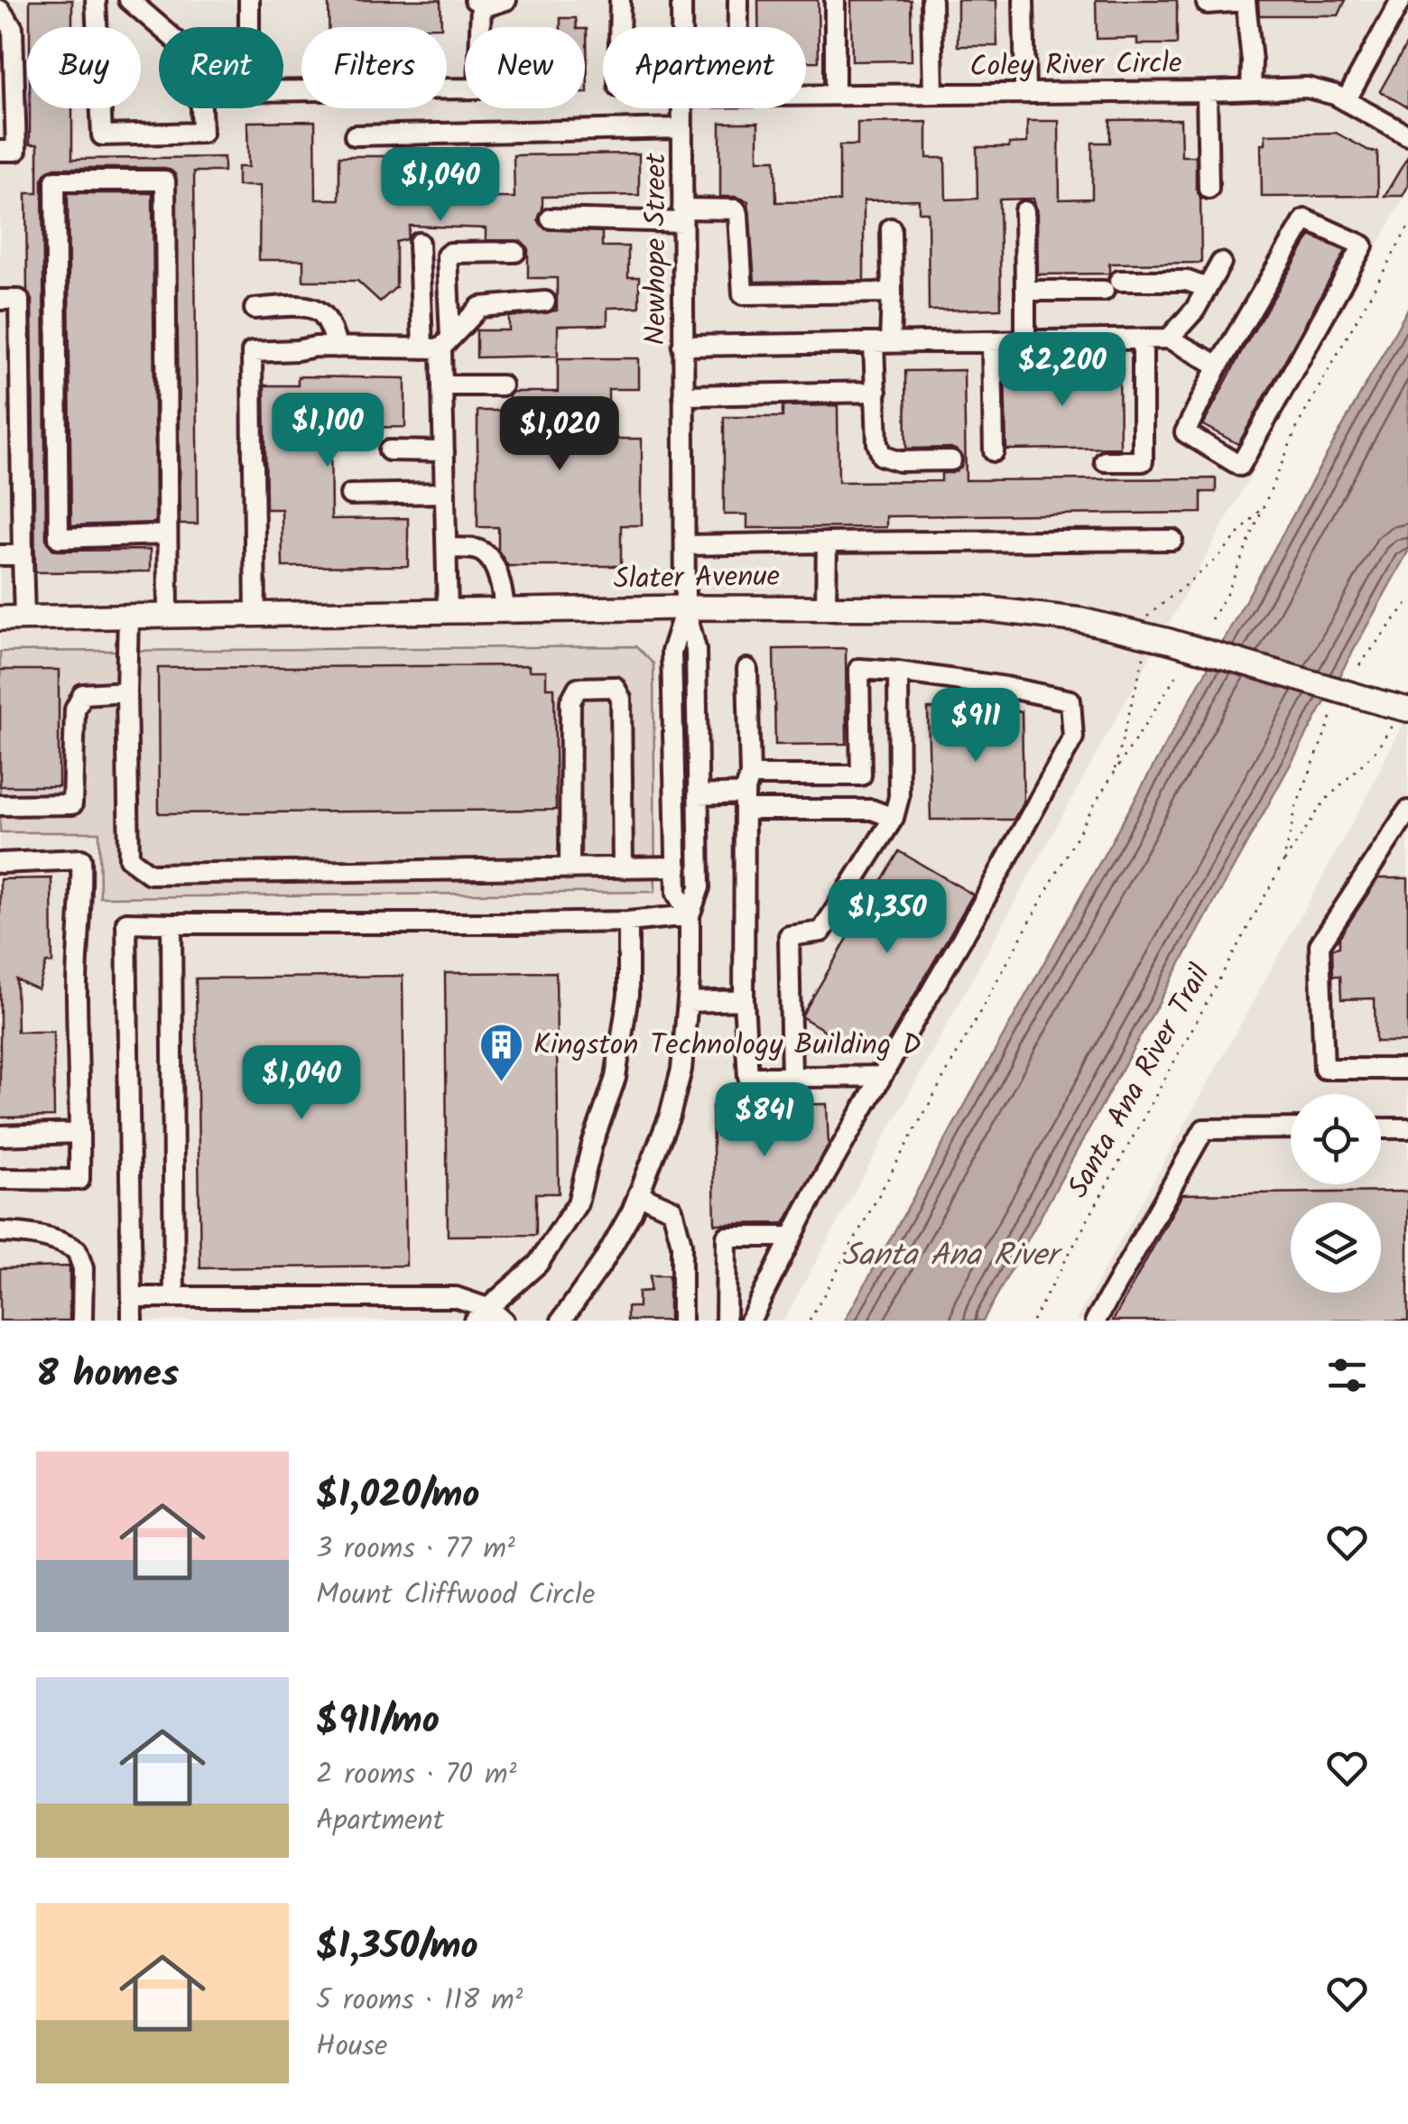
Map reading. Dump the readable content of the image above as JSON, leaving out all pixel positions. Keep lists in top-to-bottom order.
{
  "streets": {
    "main road": ["Slater Avenue"],
    "street": ["Coley River Circle", "Newhope Street"],
    "path": ["Santa Ana River Trail"]
  },
  "crossings": [
    ["Newhope Street", "Slater Avenue"],
    ["Slater Avenue", "Santa Ana River Trail"]
  ],
  "water": ["Santa Ana River"],
  "places": {
    "building": ["Kingston Technology Building D"]
  },
  "page": {
    "chip": [
      "Buy",
      "Rent",
      "Filters",
      "New",
      "Apartment"
    ],
    "price": [
      "$1,040",
      "$2,200",
      "$1,100",
      "$1,020",
      "$911",
      "$1,350",
      "$1,040",
      "$841"
    ],
    "heading": "8 homes",
    "list": [
      {
        "name": "$1,020/mo",
        "note": "3 rooms · 77 m² · Mount Cliffwood Circle"
      },
      {
        "name": "$911/mo",
        "note": "2 rooms · 70 m² · Apartment"
      },
      {
        "name": "$1,350/mo",
        "note": "5 rooms · 118 m² · House"
      }
    ]
  }
}
